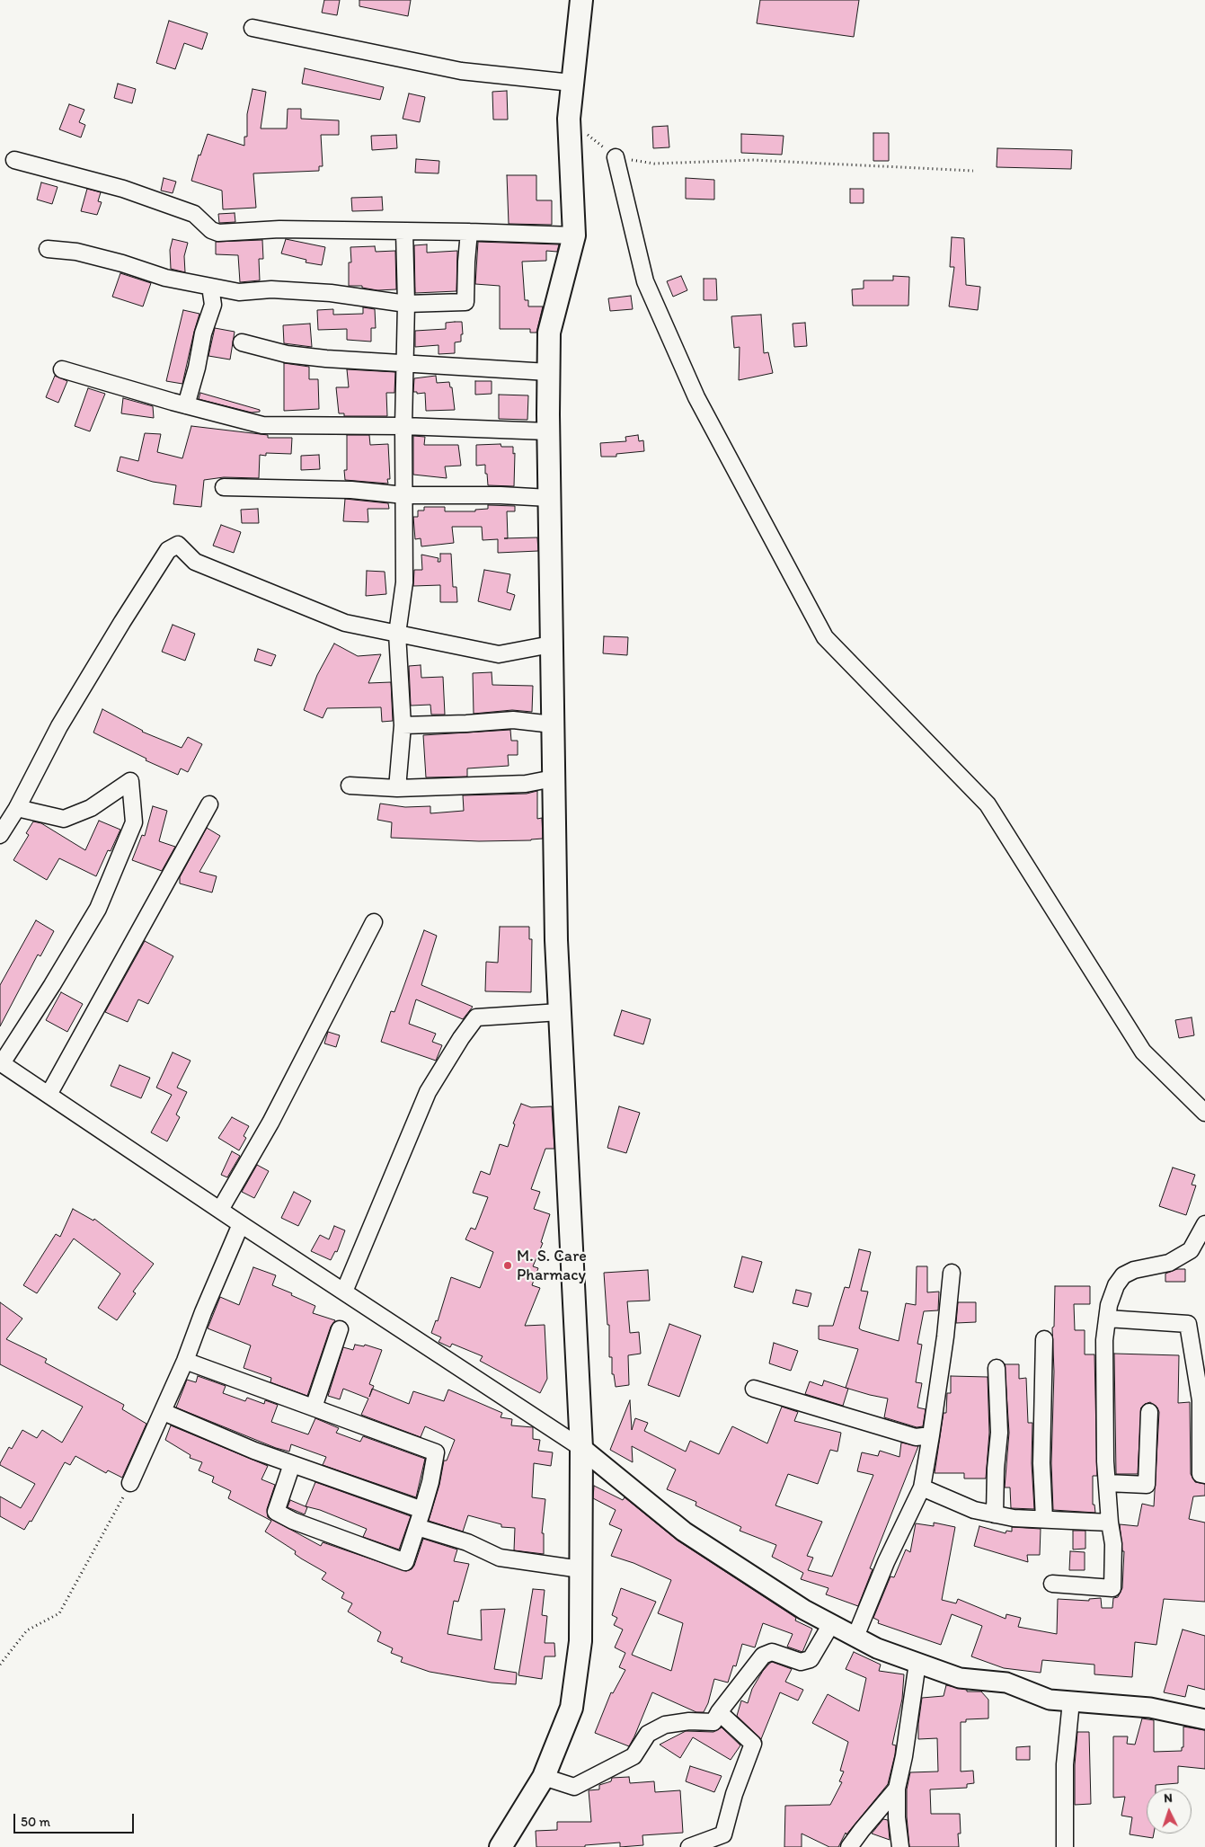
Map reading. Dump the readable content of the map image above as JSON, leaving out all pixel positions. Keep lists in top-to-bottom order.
{
  "places": ["M. S. Care Pharmacy"],
  "scale_bar": "50 m",
  "north": "top"
}
